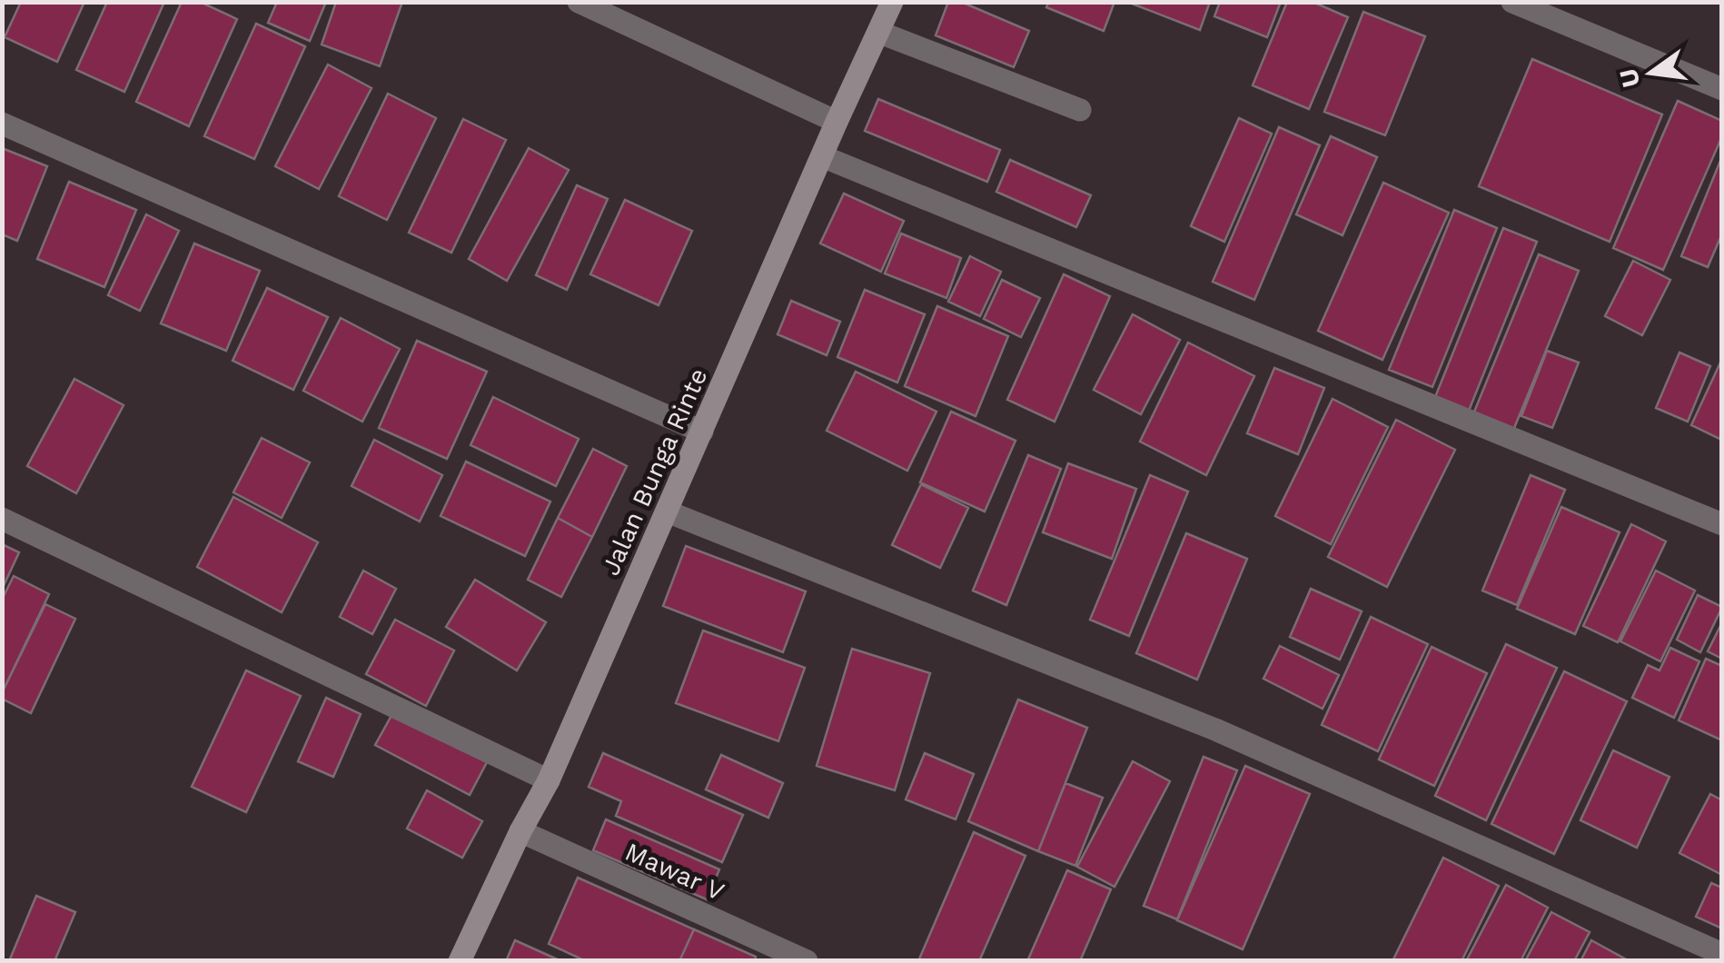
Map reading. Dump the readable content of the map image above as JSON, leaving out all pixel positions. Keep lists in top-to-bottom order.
{
  "streets": {
    "street": ["Jalan Bunga Rinte", "Mawar V"]
  },
  "crossings": [
    ["Jalan Bunga Rinte", "Mawar V"]
  ],
  "north": "left"
}
